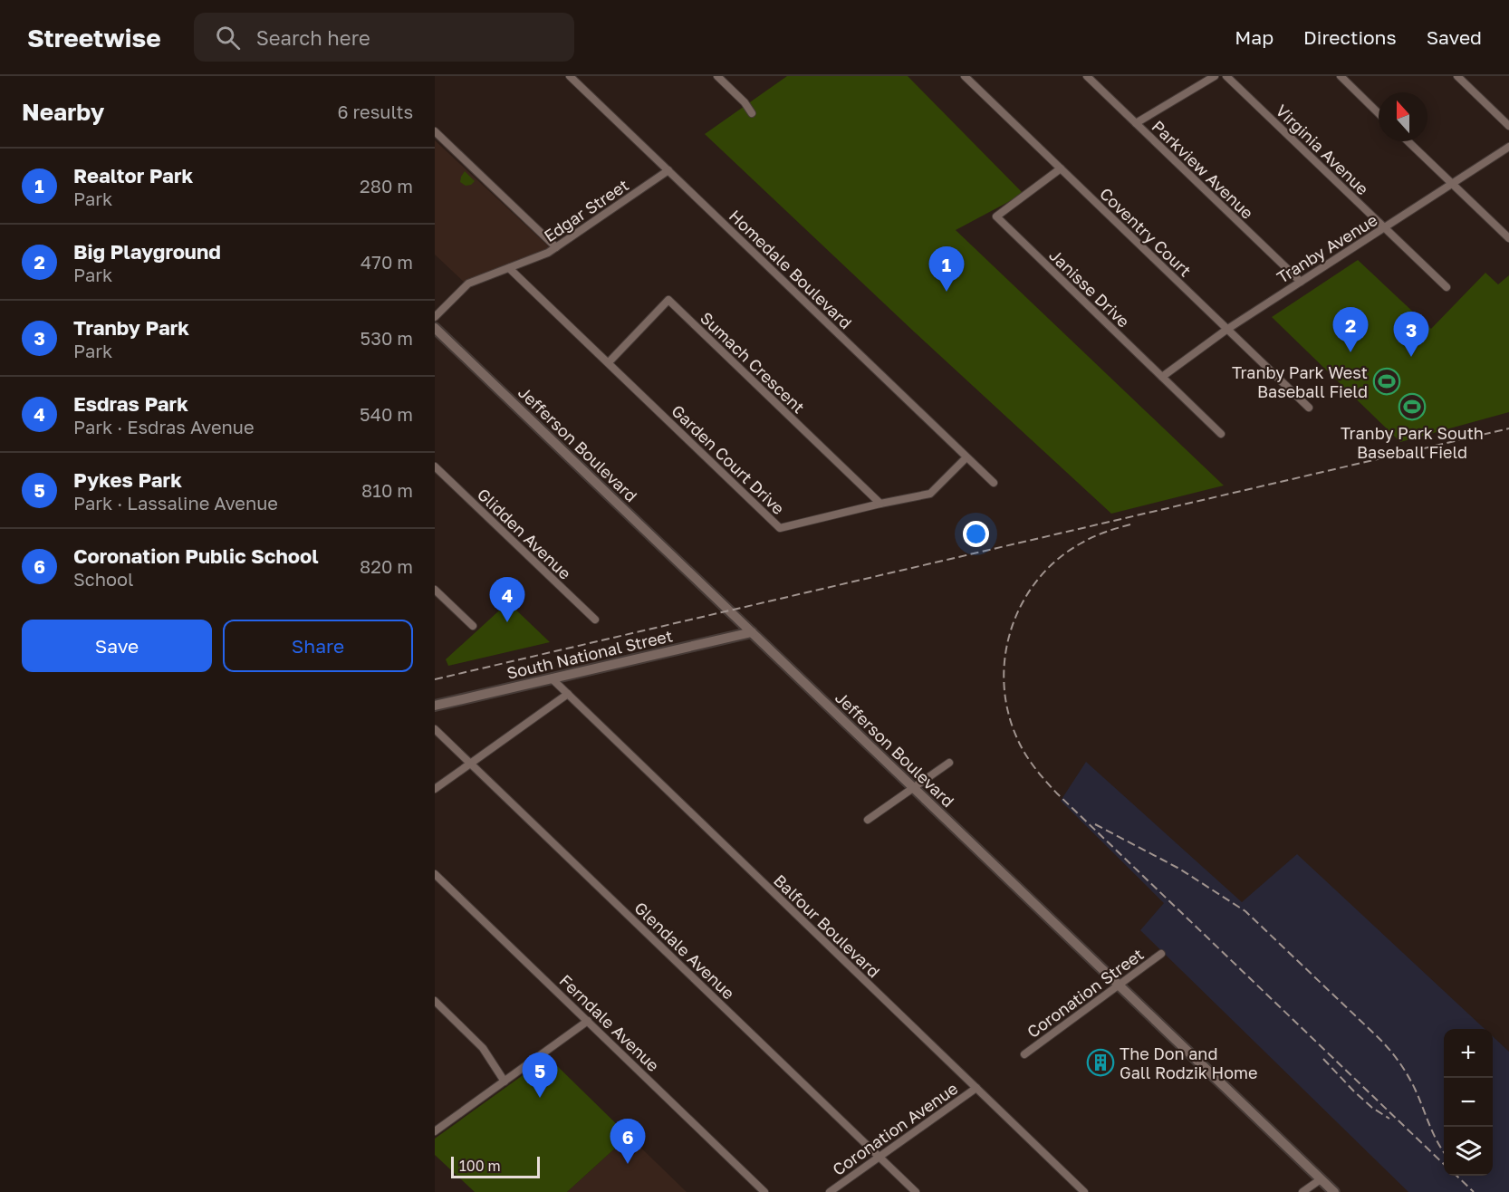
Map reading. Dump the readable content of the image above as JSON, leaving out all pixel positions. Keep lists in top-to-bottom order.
{
  "streets": {
    "street": [
      "Virginia Avenue",
      "Parkview Avenue",
      "Edgar Street",
      "Coventry Court",
      "Tranby Avenue",
      "Homedale Boulevard",
      "Janisse Drive",
      "Sumach Crescent",
      "Jefferson Boulevard",
      "Garden Court Drive",
      "Glidden Avenue",
      "South National Street",
      "Balfour Boulevard",
      "Glendale Avenue",
      "Coronation Street",
      "Ferndale Avenue",
      "Coronation Avenue"
    ]
  },
  "crossings": [
    ["Virginia Avenue", "Tranby Avenue"],
    ["Parkview Avenue", "Tranby Avenue"],
    ["Edgar Street", "Homedale Boulevard"],
    ["Edgar Street", "Garden Court Drive"],
    ["Coventry Court", "Tranby Avenue"],
    ["Coventry Court", "Janisse Drive"],
    ["Tranby Avenue", "Janisse Drive"],
    ["Homedale Boulevard", "Garden Court Drive"],
    ["Sumach Crescent", "Garden Court Drive"],
    ["Jefferson Boulevard", "South National Street"],
    ["Jefferson Boulevard", "Coronation Street"],
    ["South National Street", "Balfour Boulevard"],
    ["Balfour Boulevard", "Coronation Avenue"],
    ["Glendale Avenue", "Coronation Avenue"]
  ],
  "places": {
    "sports": ["Tranby Park West Baseball Field", "Tranby Park South Baseball Field"],
    "building": ["The Don and Gall Rodzik Home"]
  },
  "scale_bar": "100 m",
  "north": "top",
  "page": {
    "header": "Streetwise",
    "search": "Search here",
    "nav": ["Map", "Directions", "Saved"],
    "heading": ["Nearby", "6 results"],
    "list": [
      {
        "mark": "1",
        "name": "Realtor Park",
        "note": "Park",
        "value": "280 m"
      },
      {
        "mark": "2",
        "name": "Big Playground",
        "note": "Park",
        "value": "470 m"
      },
      {
        "mark": "3",
        "name": "Tranby Park",
        "note": "Park",
        "value": "530 m"
      },
      {
        "mark": "4",
        "name": "Esdras Park",
        "note": "Park · Esdras Avenue",
        "value": "540 m"
      },
      {
        "mark": "5",
        "name": "Pykes Park",
        "note": "Park · Lassaline Avenue",
        "value": "810 m"
      },
      {
        "mark": "6",
        "name": "Coronation Public School",
        "note": "School",
        "value": "820 m"
      }
    ],
    "pins": [
      "1",
      "2",
      "3",
      "4",
      "5",
      "6"
    ],
    "buttons": ["Save", "Share"],
    "map_buttons": ["+", "−"],
    "scale": "100 m"
  }
}
